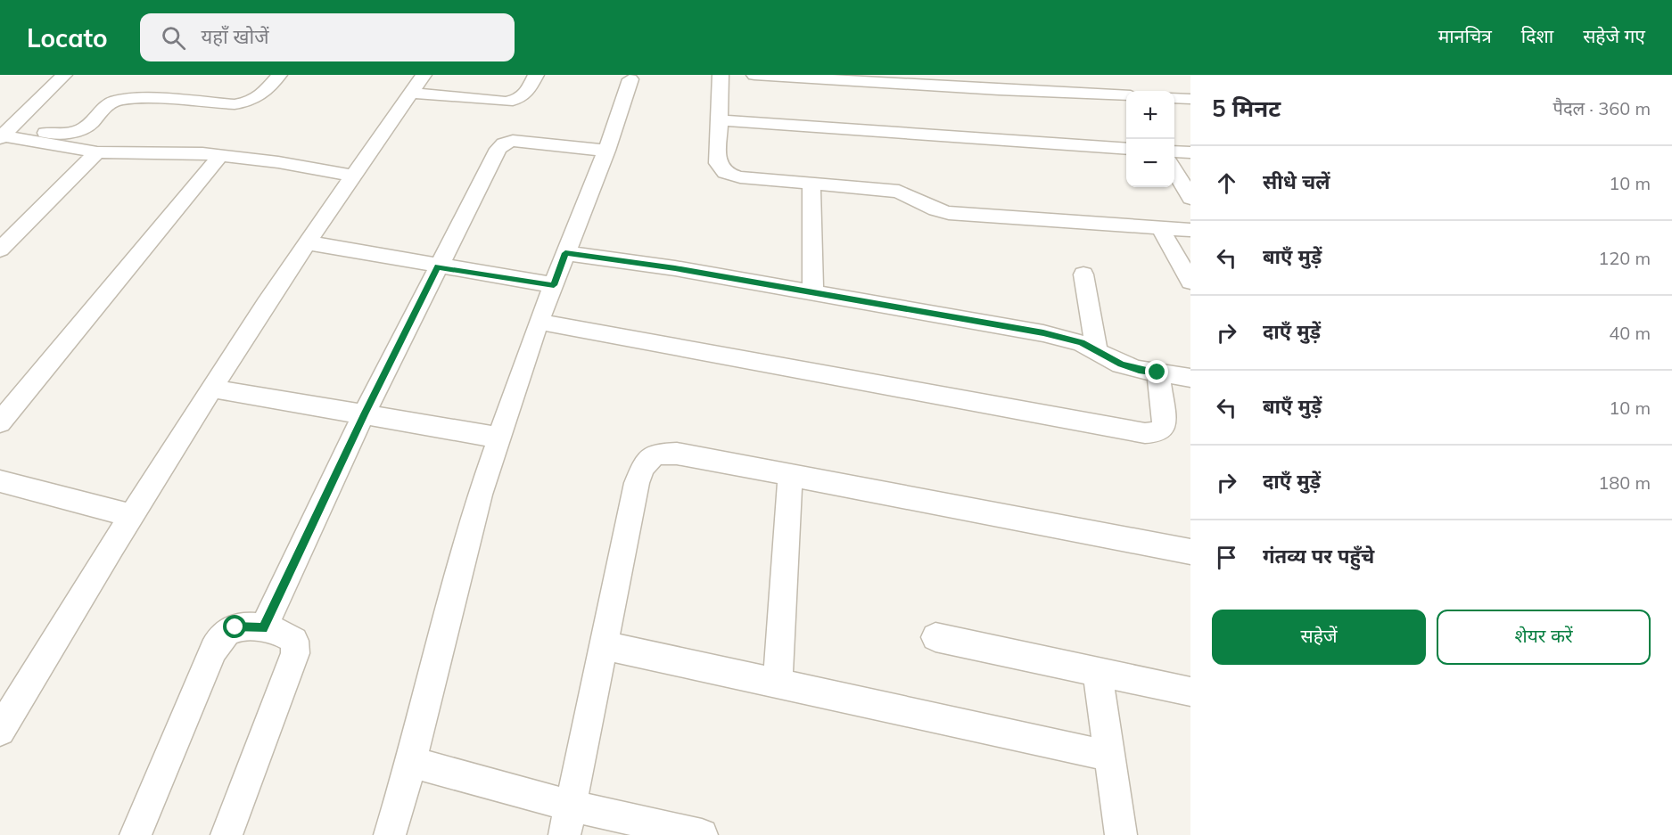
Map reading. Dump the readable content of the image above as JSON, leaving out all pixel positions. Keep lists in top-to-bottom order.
{
  "page": {
    "header": "Locato",
    "search": "यहाँ खोजें",
    "nav": ["मानचित्र", "दिशा", "सहेजे गए"],
    "heading": ["5 मिनट", "पैदल · 360 m"],
    "map_buttons": ["+", "−"],
    "list": [
      ["सीधे चलें", "10 m"],
      ["बाएँ मुड़ें", "120 m"],
      ["दाएँ मुड़ें", "40 m"],
      ["बाएँ मुड़ें", "10 m"],
      ["दाएँ मुड़ें", "180 m"],
      "गंतव्य पर पहुँचे"
    ],
    "buttons": ["सहेजें", "शेयर करें"]
  }
}
